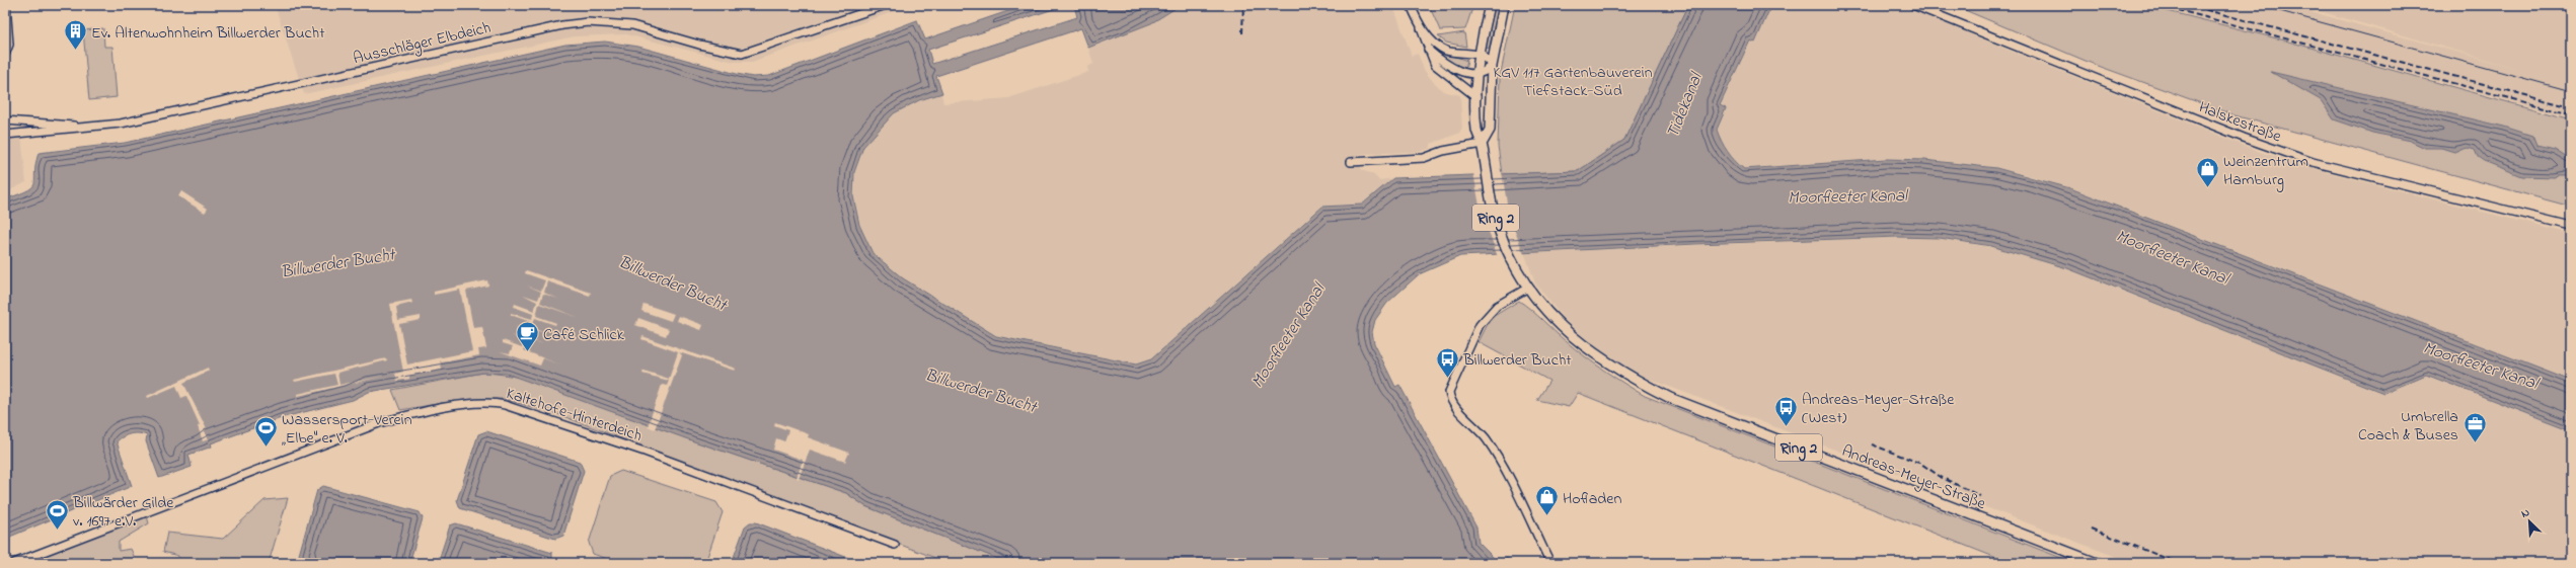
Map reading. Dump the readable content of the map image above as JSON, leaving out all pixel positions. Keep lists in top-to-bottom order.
{
  "streets": {
    "main road": ["Ring 2", "Andreas-Meyer-Straße"],
    "street": ["Ausschläger Elbdeich", "Halskestraße", "Kaltehofe-Hinterdeich"]
  },
  "crossings": [
    ["Ring 2", "Andreas-Meyer-Straße"]
  ],
  "water": ["Tidekanal", "Moorfleeter Kanal", "Billwerder Bucht"],
  "parks": ["KGV 117 Gartenbauverein Tiefstack-Süd"],
  "places": {
    "building": ["Ev. Altenwohnheim Billwerder Bucht"],
    "shop": ["Weinzentrum Hamburg", "Hofladen"],
    "cafe": ["Café Schlick"],
    "bus stop": ["Billwerder Bucht", "Andreas-Meyer-Straße (West)"],
    "office": ["Umbrella Coach & Buses"],
    "sports": ["Wassersport-Verein „Elbe\" e. V.", "Billwärder Gilde v. 1697 e.V."]
  },
  "north": "top left"
}
